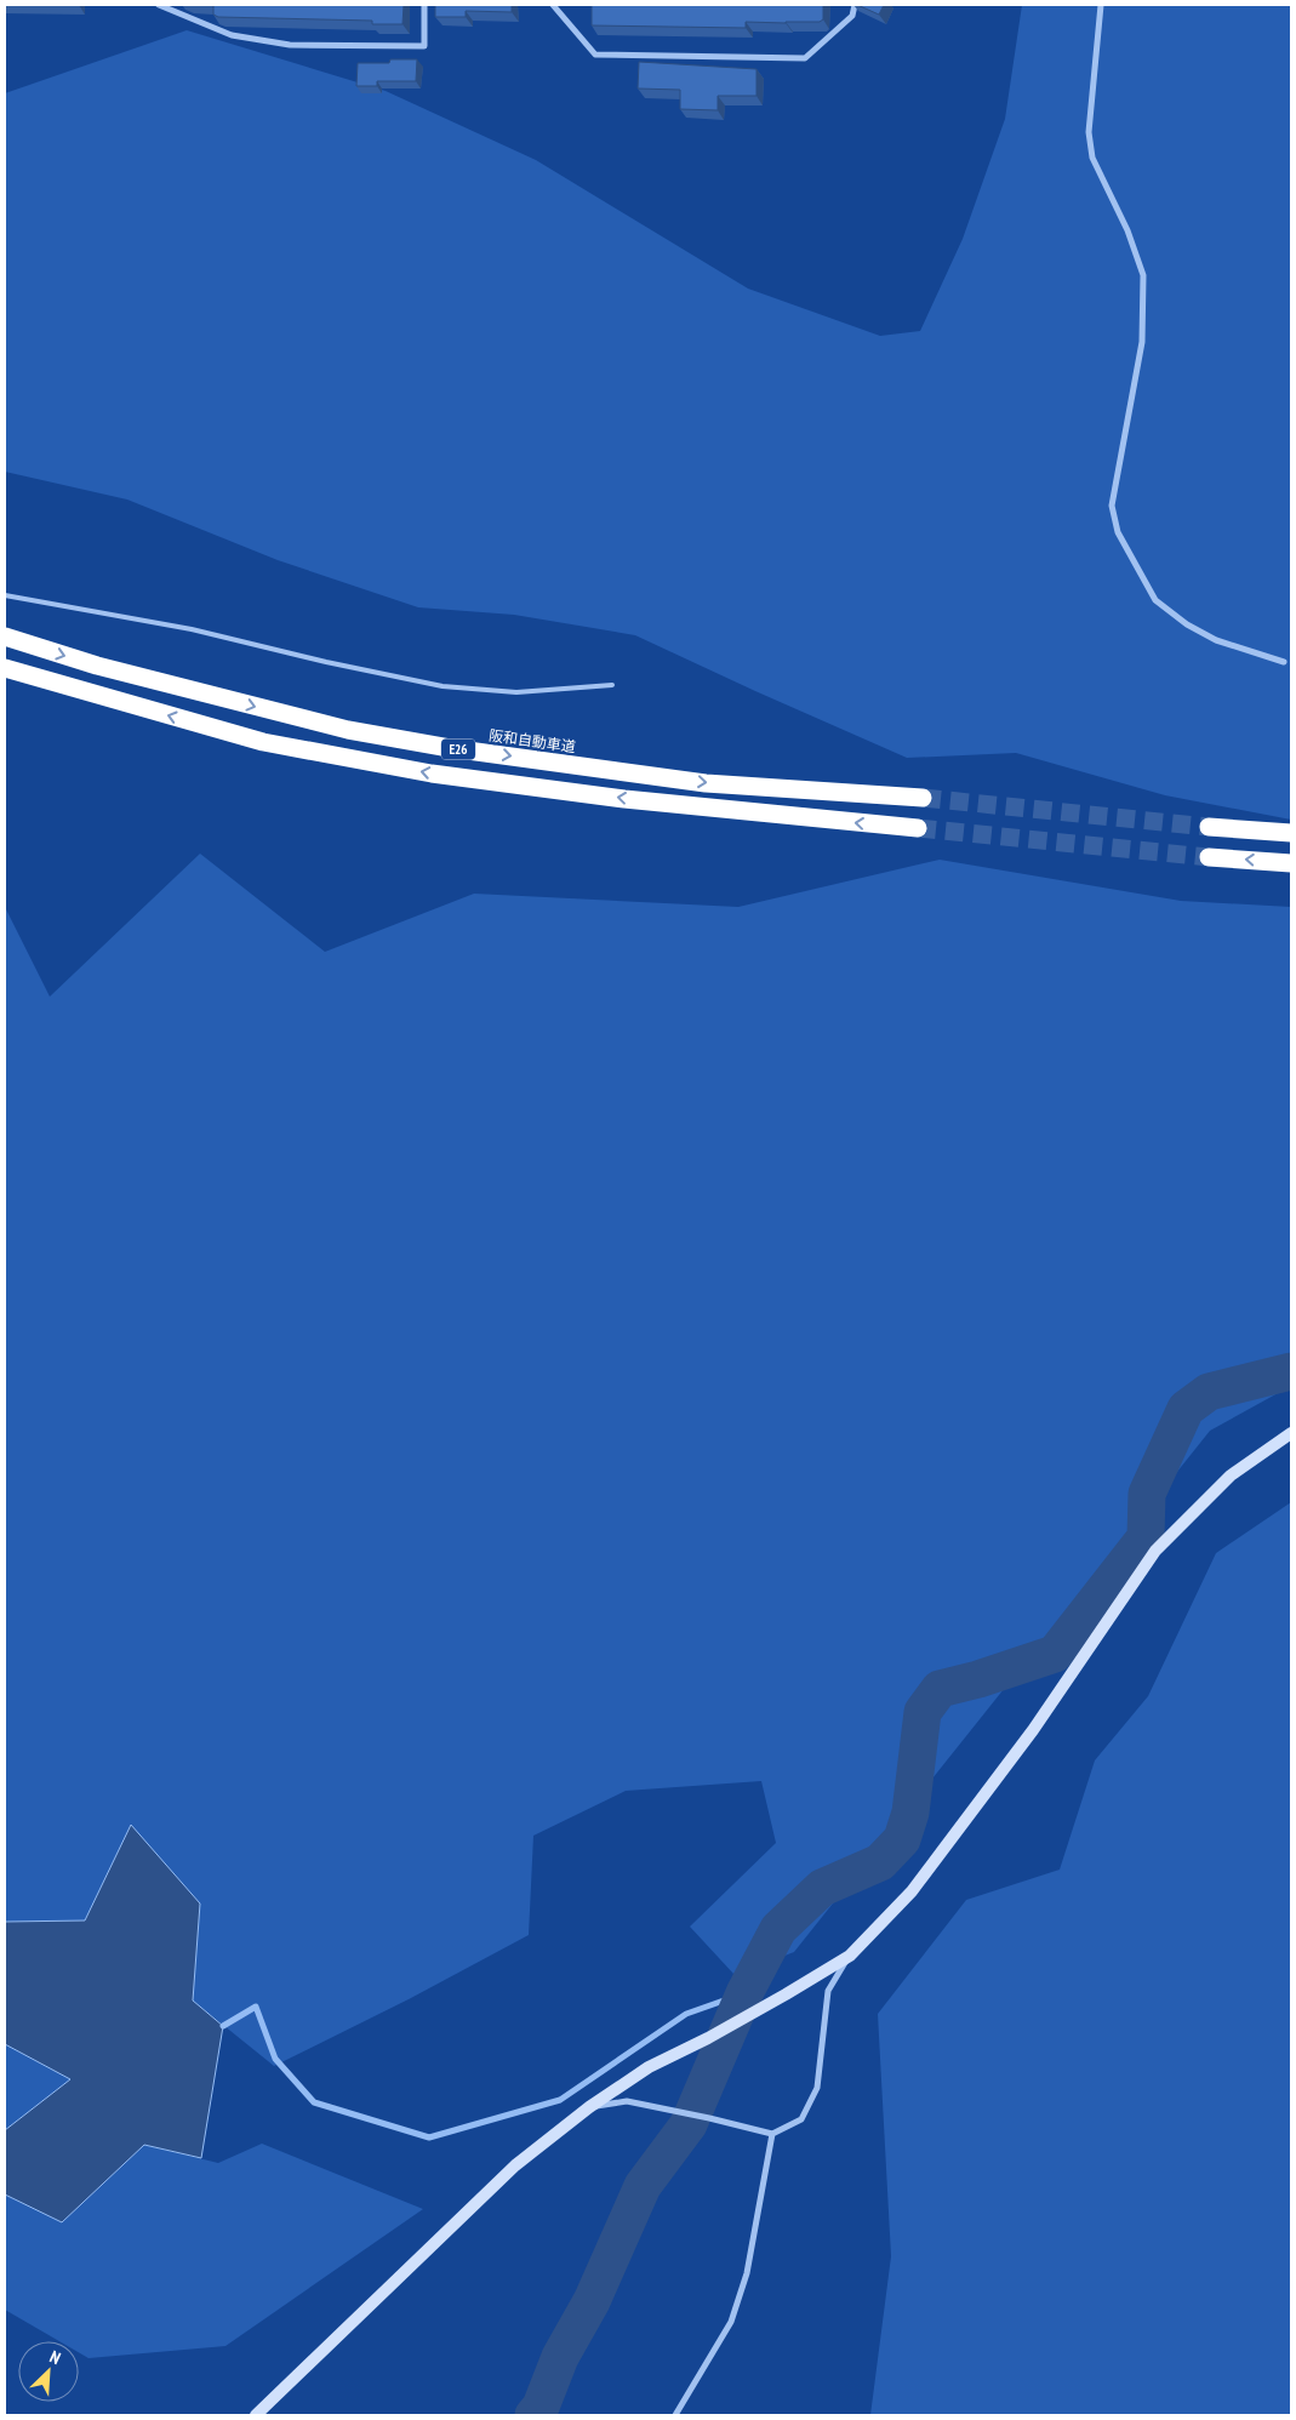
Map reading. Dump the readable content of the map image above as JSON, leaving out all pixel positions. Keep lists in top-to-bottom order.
{
  "streets": {
    "highway": ["阪和自動車道", "E26"]
  },
  "north": "top right"
}
